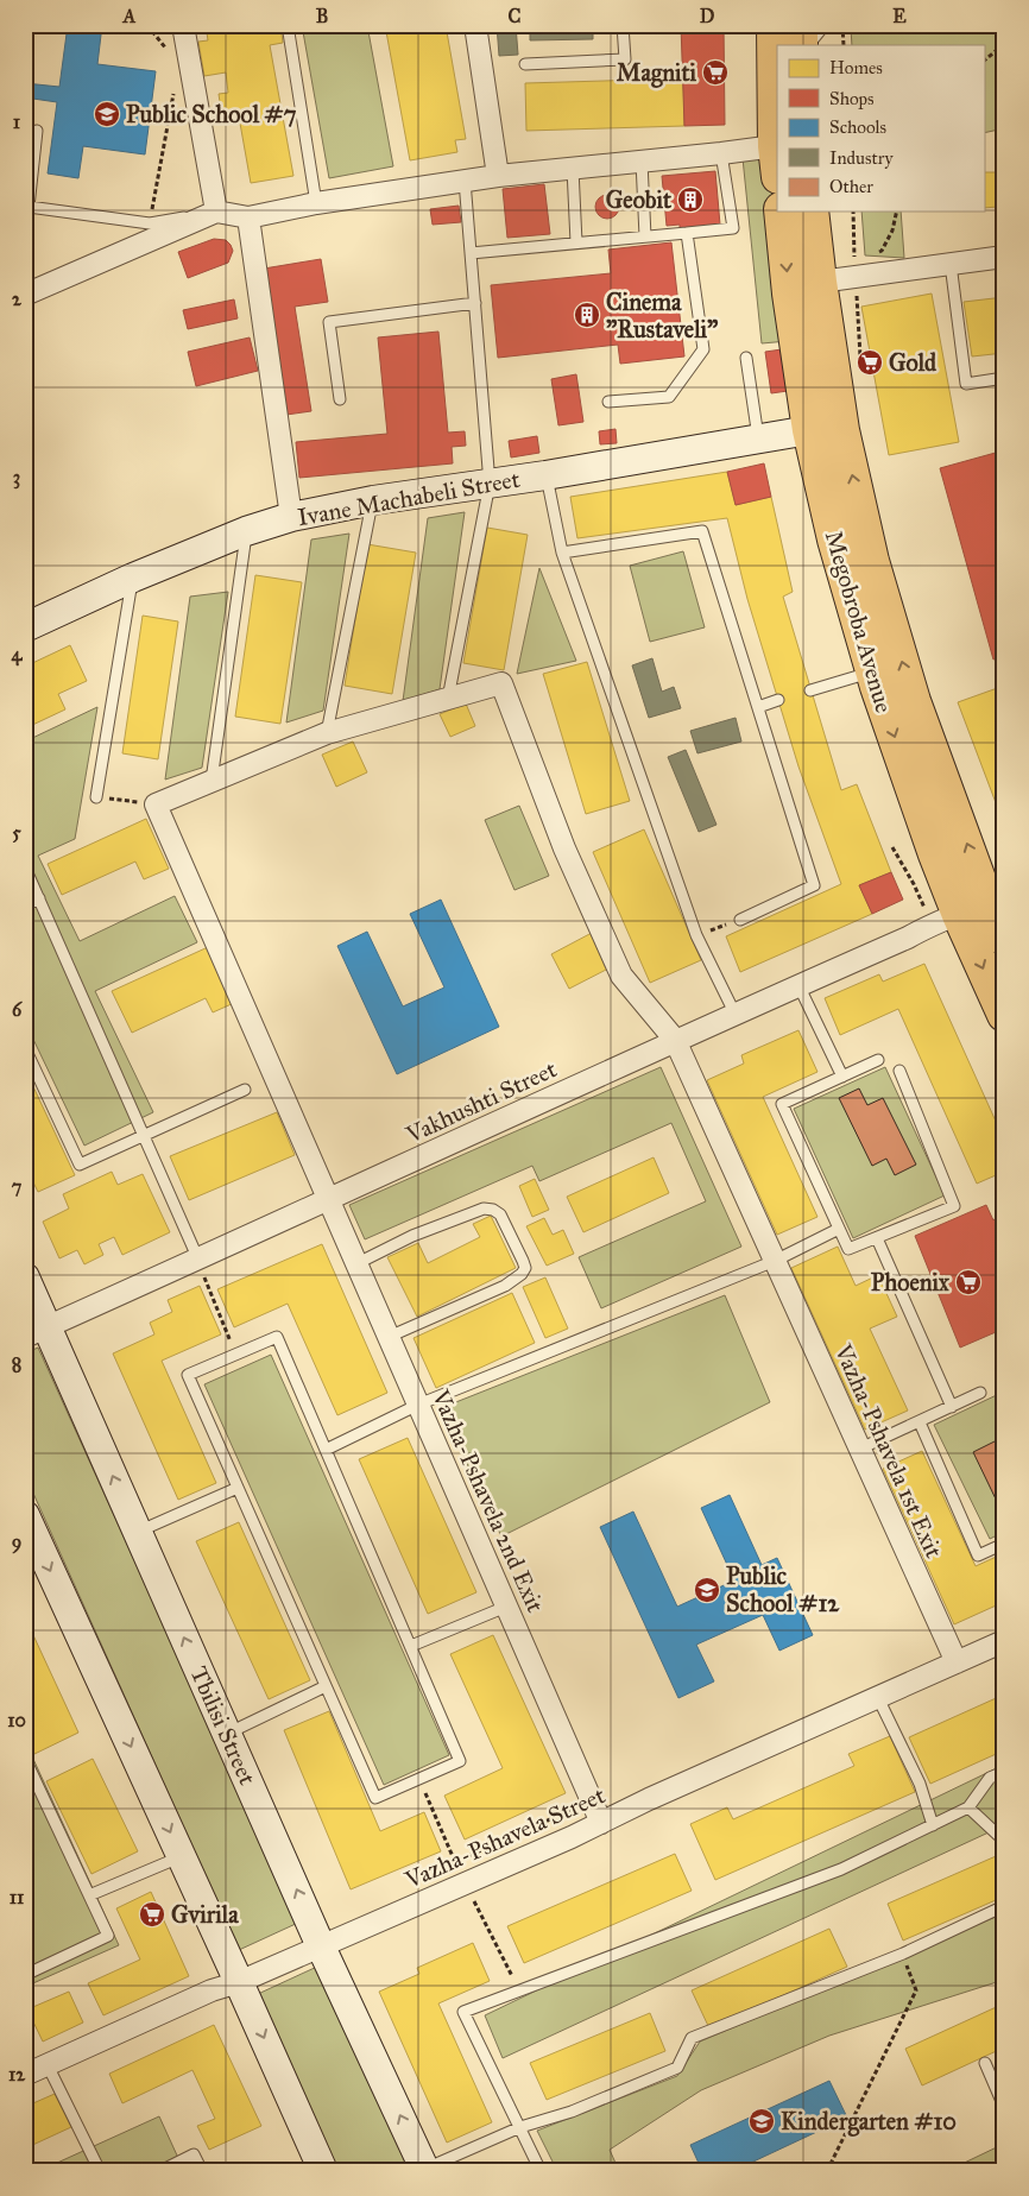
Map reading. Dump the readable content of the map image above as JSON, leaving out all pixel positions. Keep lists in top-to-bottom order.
{
  "streets": {
    "main road": ["Ivane Machabeli Street", "Megobroba Avenue", "Tbilisi Street"],
    "street": [
      "Vakhushti Street",
      "Vazha-Pshavela 1st Exit",
      "Vazha-Pshavela 2nd Exit",
      "Vazha-Pshavela Street"
    ]
  },
  "crossings": [
    ["Ivane Machabeli Street", "Megobroba Avenue"],
    ["Megobroba Avenue", "Vakhushti Street"],
    ["Vakhushti Street", "Vazha-Pshavela 1st Exit"],
    ["Vakhushti Street", "Vazha-Pshavela 2nd Exit"],
    ["Vakhushti Street", "Tbilisi Street"],
    ["Vazha-Pshavela 1st Exit", "Vazha-Pshavela Street"],
    ["Vazha-Pshavela 2nd Exit", "Vazha-Pshavela Street"],
    ["Tbilisi Street", "Vazha-Pshavela Street"]
  ],
  "places": {
    "supermarket": [
      "Magniti",
      "Gold",
      "Phoenix",
      "Gvirila"
    ],
    "school or university": ["Public School #7", "Public School #12", "Kindergarten #10"],
    "building": ["Geobit", "Cinema \"Rustaveli\""]
  },
  "legend": [
    "Homes",
    "Shops",
    "Schools",
    "Industry",
    "Other"
  ],
  "grid": {
    "columns": [
      "A",
      "B",
      "C",
      "D",
      "E"
    ],
    "rows": [
      "1",
      "2",
      "3",
      "4",
      "5",
      "6",
      "7",
      "8",
      "9",
      "10",
      "11",
      "12"
    ]
  }
}
